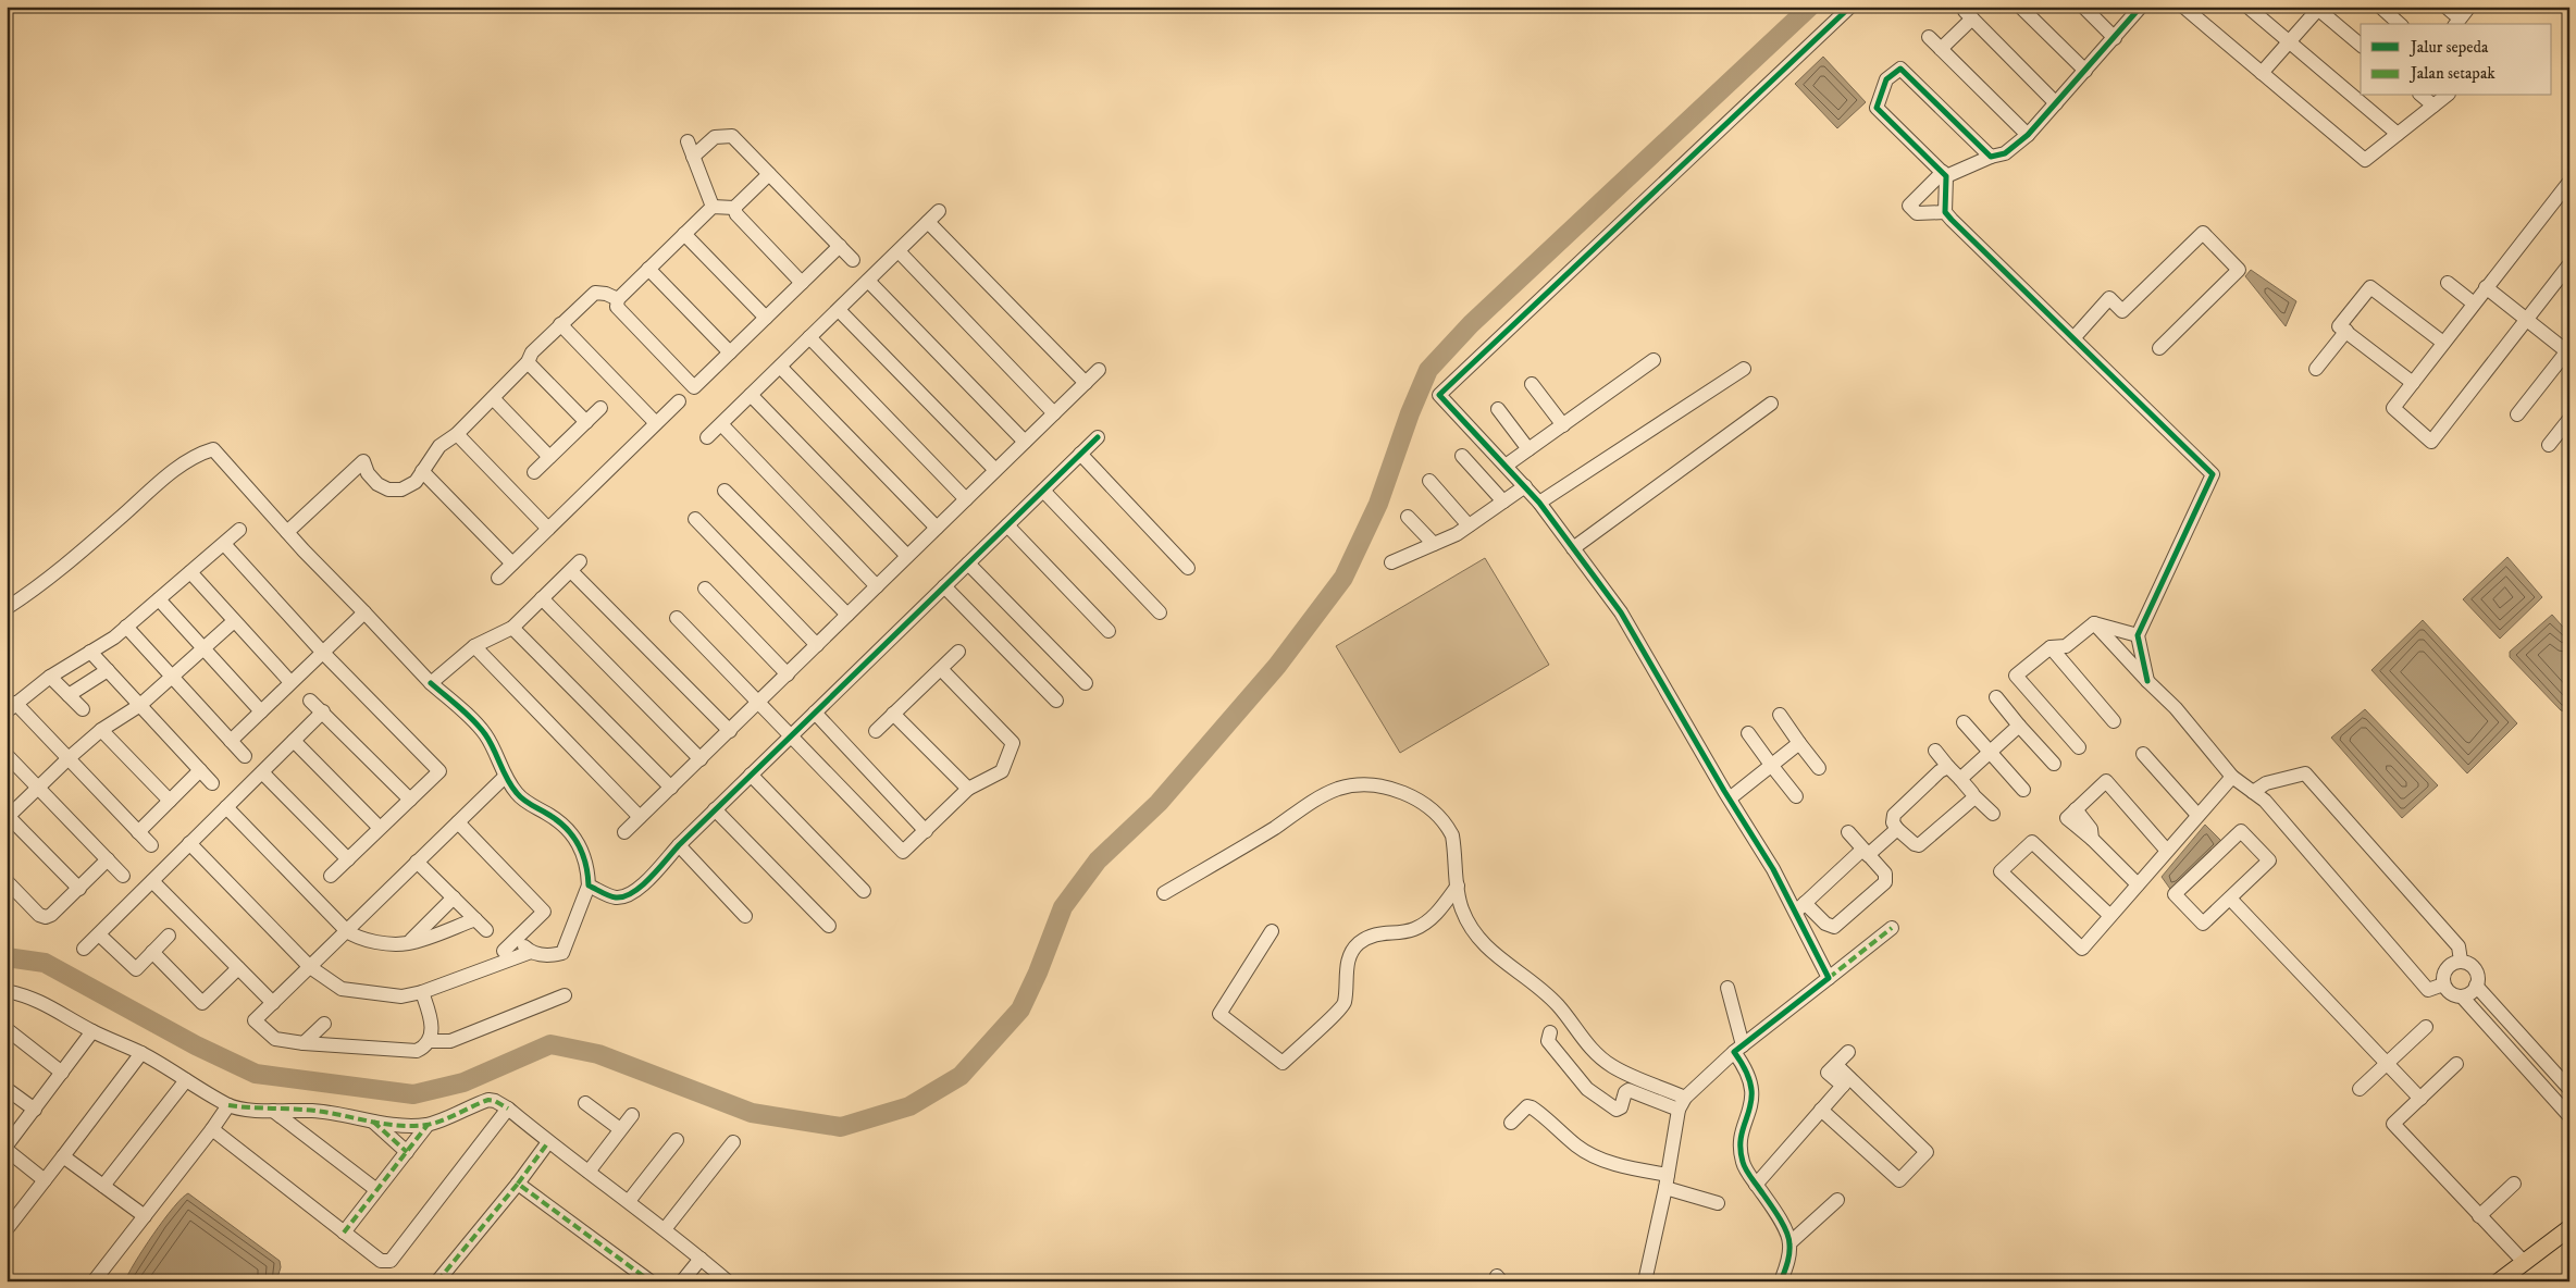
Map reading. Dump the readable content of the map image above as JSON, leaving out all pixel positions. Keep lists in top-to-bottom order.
{
  "legend": ["Jalur sepeda", "Jalan setapak"]
}
